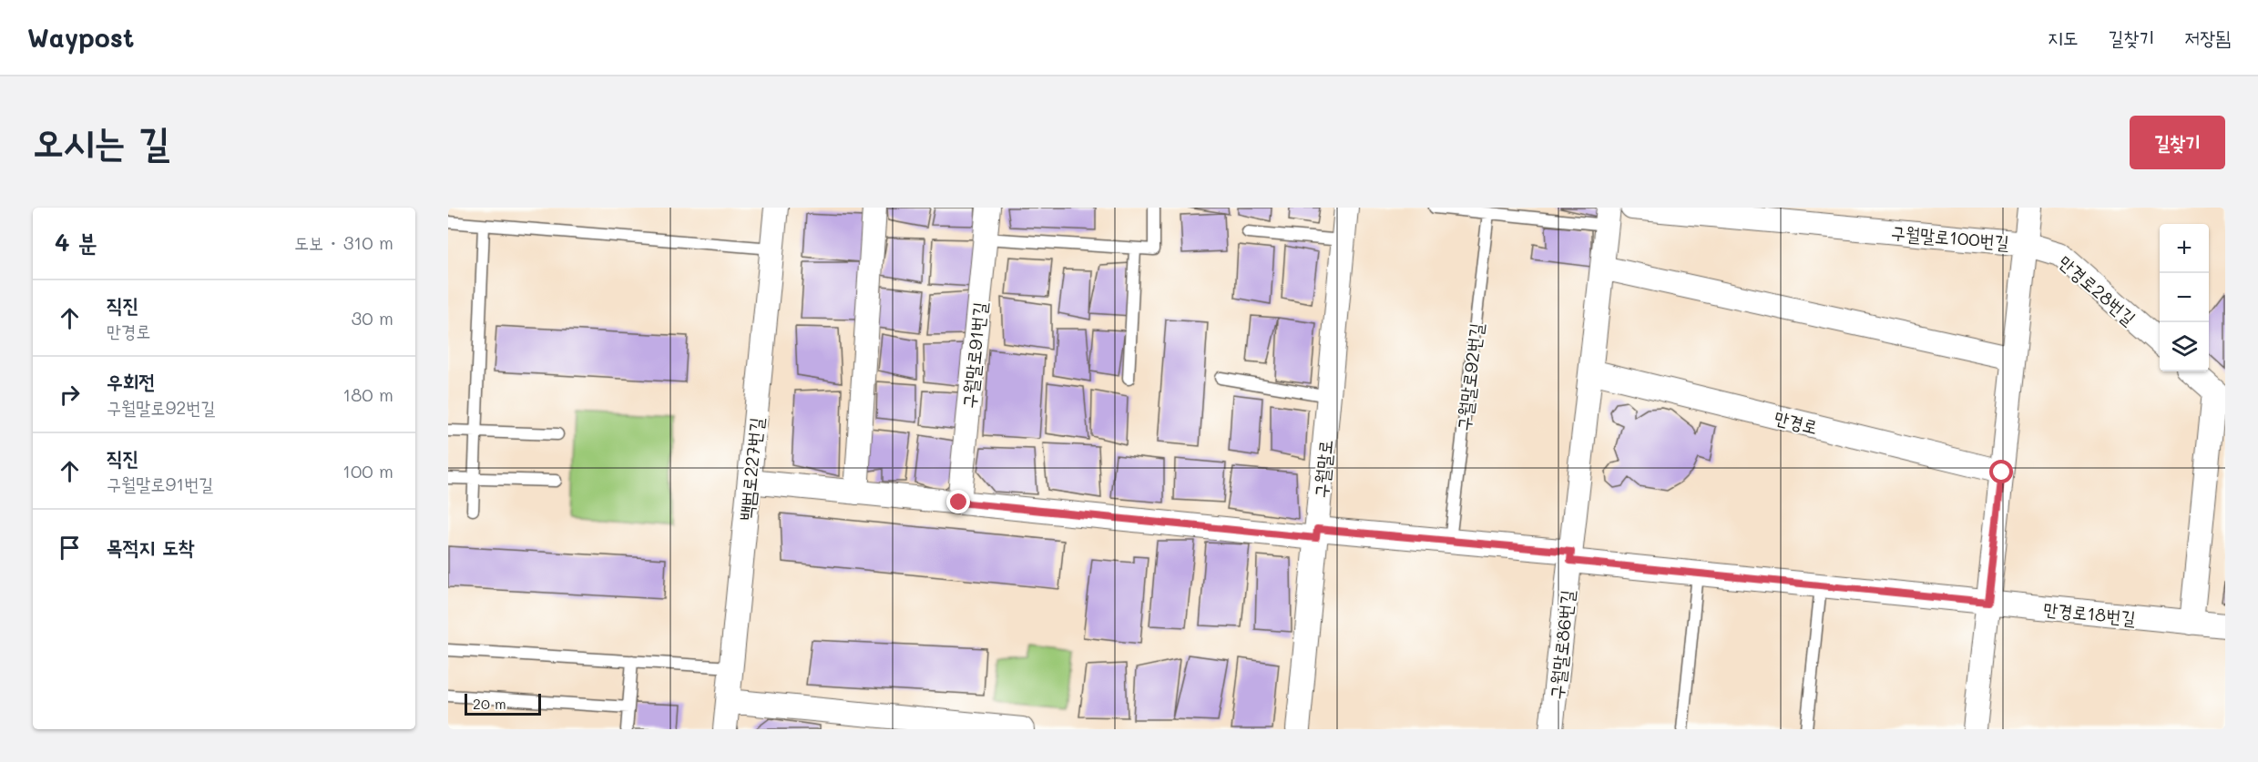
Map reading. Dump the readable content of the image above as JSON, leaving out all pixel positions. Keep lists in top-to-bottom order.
{
  "streets": {
    "street": [
      "구월말로100번길",
      "만경로28번길",
      "구월말로91번길",
      "만경로",
      "백범로227번길",
      "구월말로",
      "만경로18번길",
      "구월말로86번길"
    ],
    "lane": ["구월말로92번길"]
  },
  "crossings": [
    ["구월말로100번길", "만경로28번길"]
  ],
  "scale_bar": "20 m",
  "page": {
    "header": "Waypost",
    "nav": ["지도", "길찾기", "저장됨"],
    "title": "오시는 길",
    "buttons": "길찾기",
    "heading": ["4 분", "도보 · 310 m"],
    "map_buttons": ["+", "−"],
    "list": [
      ["직진", "만경로", "30 m"],
      ["우회전", "구월말로92번길", "180 m"],
      ["직진", "구월말로91번길", "100 m"],
      "목적지 도착"
    ],
    "scale": "20 m"
  }
}
